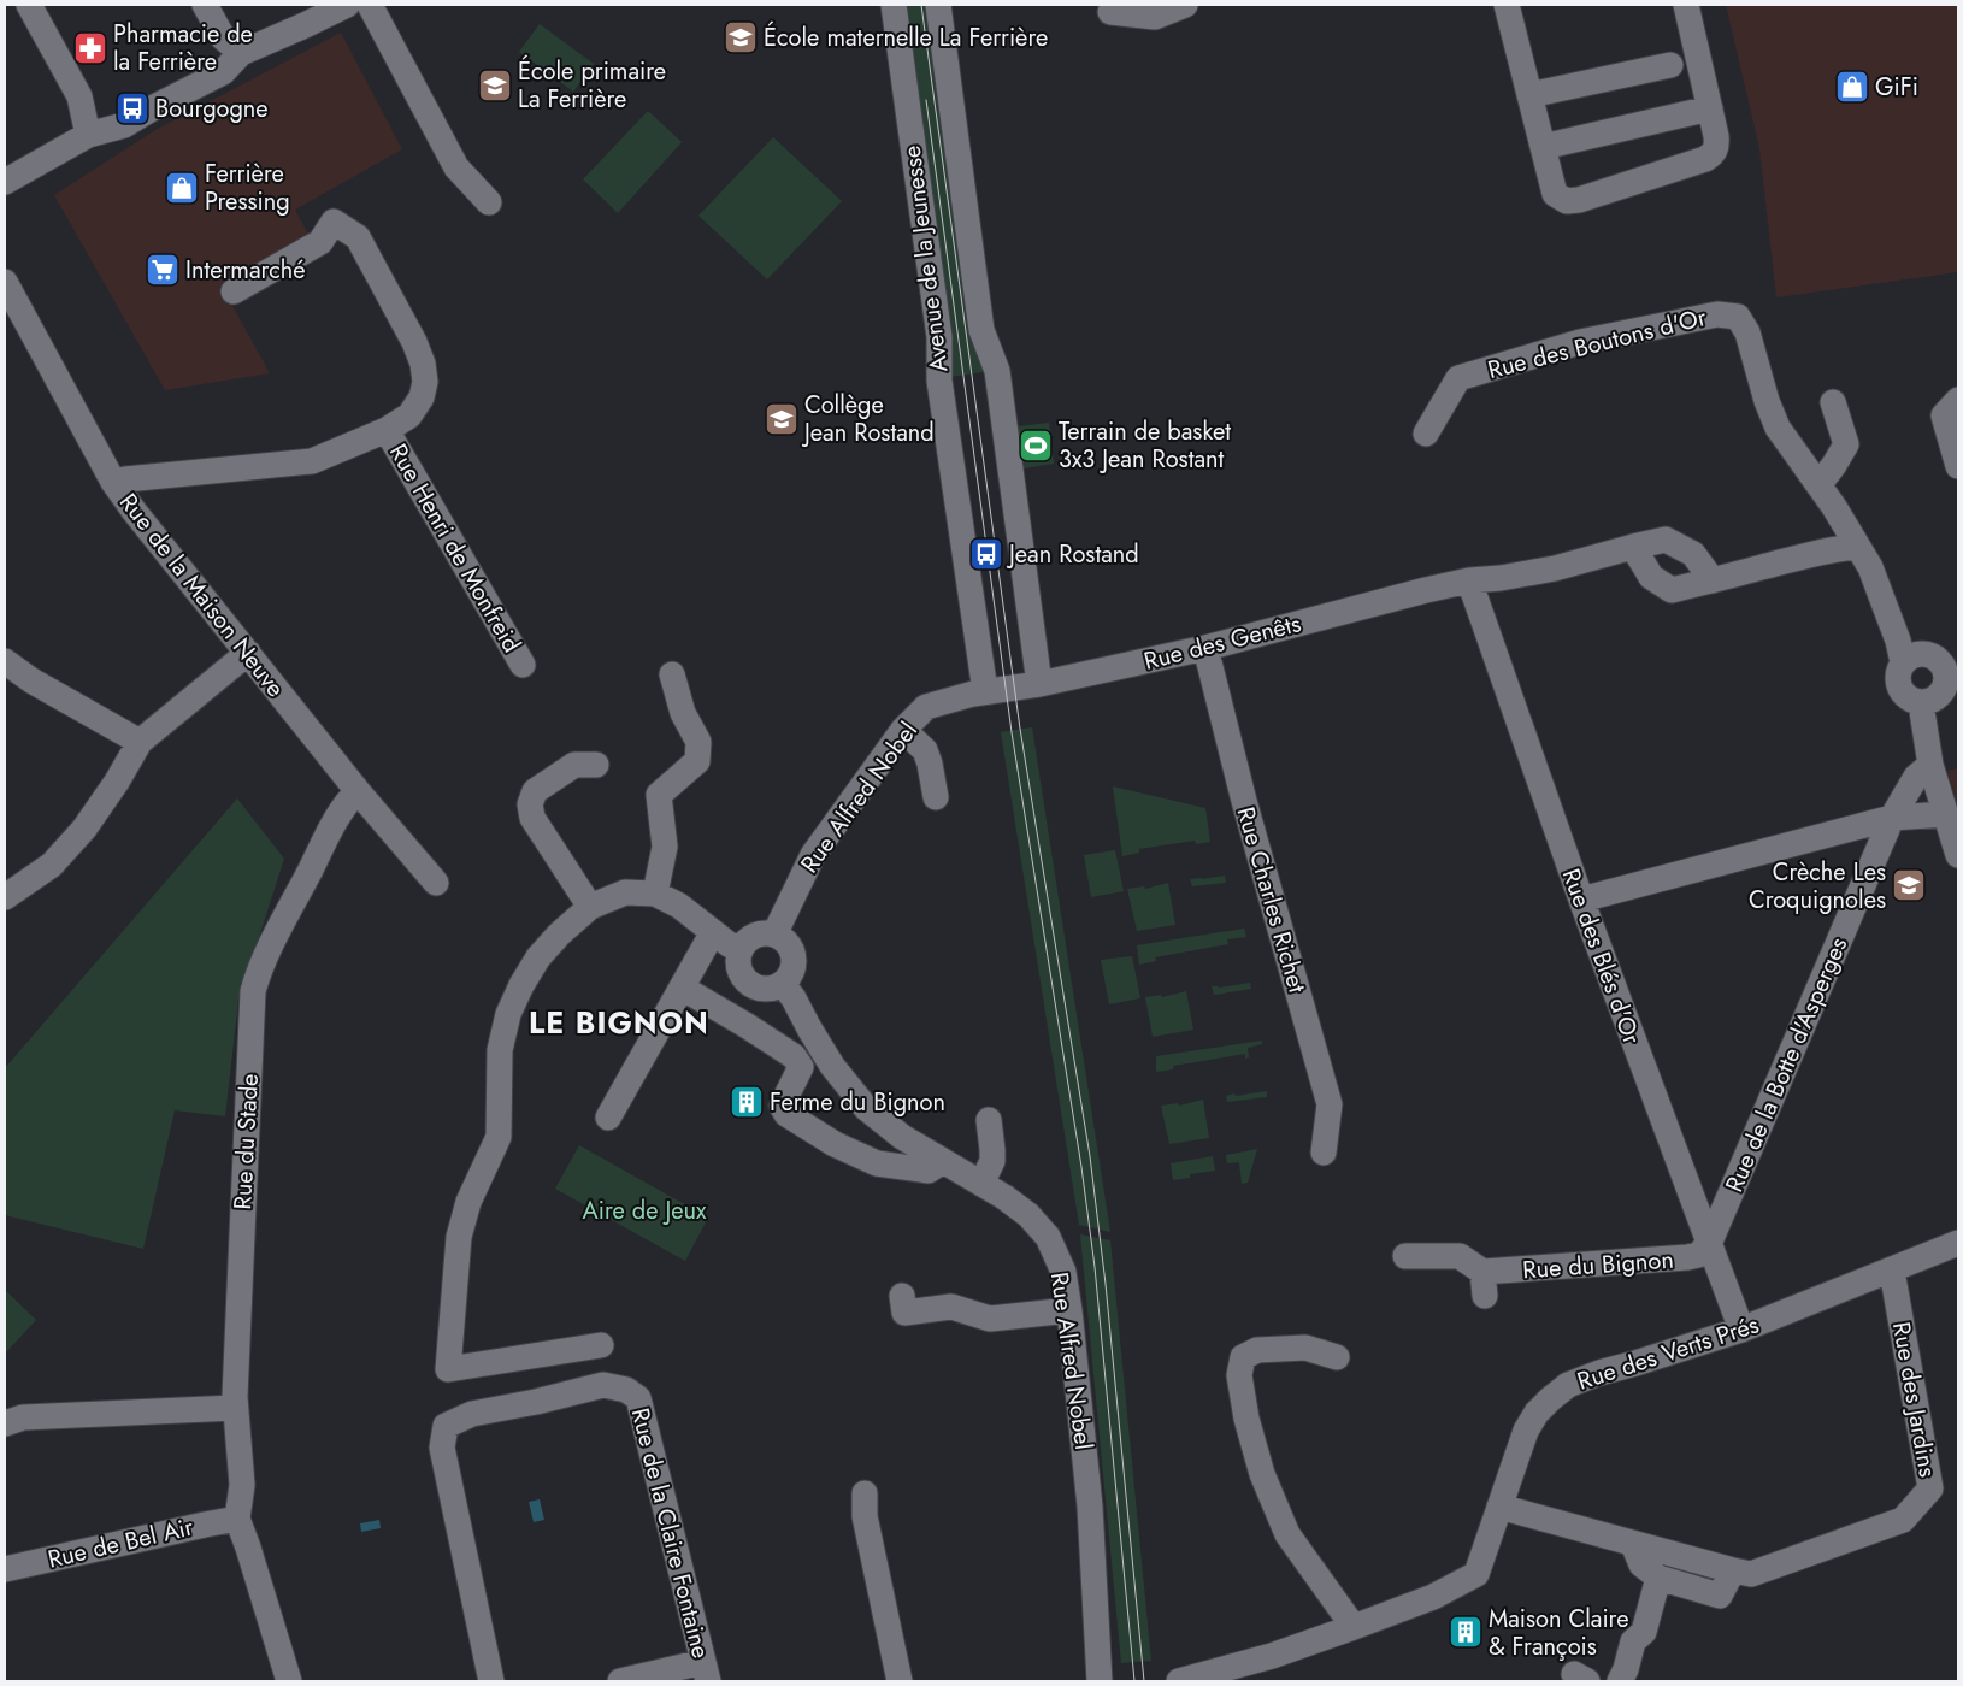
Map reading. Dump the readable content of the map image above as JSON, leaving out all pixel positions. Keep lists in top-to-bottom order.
{
  "streets": {
    "street": [
      "Avenue de la Jeunesse",
      "Rue des Boutons d'Or",
      "Rue Henri de Monfreid",
      "Rue de la Maison Neuve",
      "Rue des Genêts",
      "Rue Alfred Nobel",
      "Rue Charles Richet",
      "Rue des Blés d'Or",
      "Rue de la Botte d'Asperges",
      "Rue du Stade",
      "Rue du Bignon",
      "Rue des Verts Prés",
      "Rue des Jardins",
      "Rue de la Claire Fontaine",
      "Rue de Bel Air"
    ]
  },
  "crossings": [
    ["Avenue de la Jeunesse", "Rue des Genêts"],
    ["Avenue de la Jeunesse", "Rue Alfred Nobel"],
    ["Rue de la Maison Neuve", "Rue du Stade"],
    ["Rue des Genêts", "Rue Alfred Nobel"],
    ["Rue des Genêts", "Rue Charles Richet"],
    ["Rue des Genêts", "Rue des Blés d'Or"],
    ["Rue des Blés d'Or", "Rue de la Botte d'Asperges"],
    ["Rue des Blés d'Or", "Rue du Bignon"],
    ["Rue des Blés d'Or", "Rue des Verts Prés"],
    ["Rue de la Botte d'Asperges", "Rue du Bignon"],
    ["Rue du Stade", "Rue de Bel Air"],
    ["Rue des Verts Prés", "Rue des Jardins"]
  ],
  "districts": ["LE BIGNON"],
  "parks": ["Aire de Jeux"],
  "places": {
    "school or university": [
      "École maternelle La Ferrière",
      "École primaire La Ferrière",
      "Collège Jean Rostand",
      "Crèche Les Croquignoles"
    ],
    "pharmacy": ["Pharmacie de la Ferrière"],
    "shop": ["GiFi", "Ferrière Pressing"],
    "bus stop": ["Bourgogne", "Jean Rostand"],
    "supermarket": ["Intermarché"],
    "sports": ["Terrain de basket 3x3 Jean Rostant"],
    "building": ["Ferme du Bignon", "Maison Claire & François"]
  }
}
